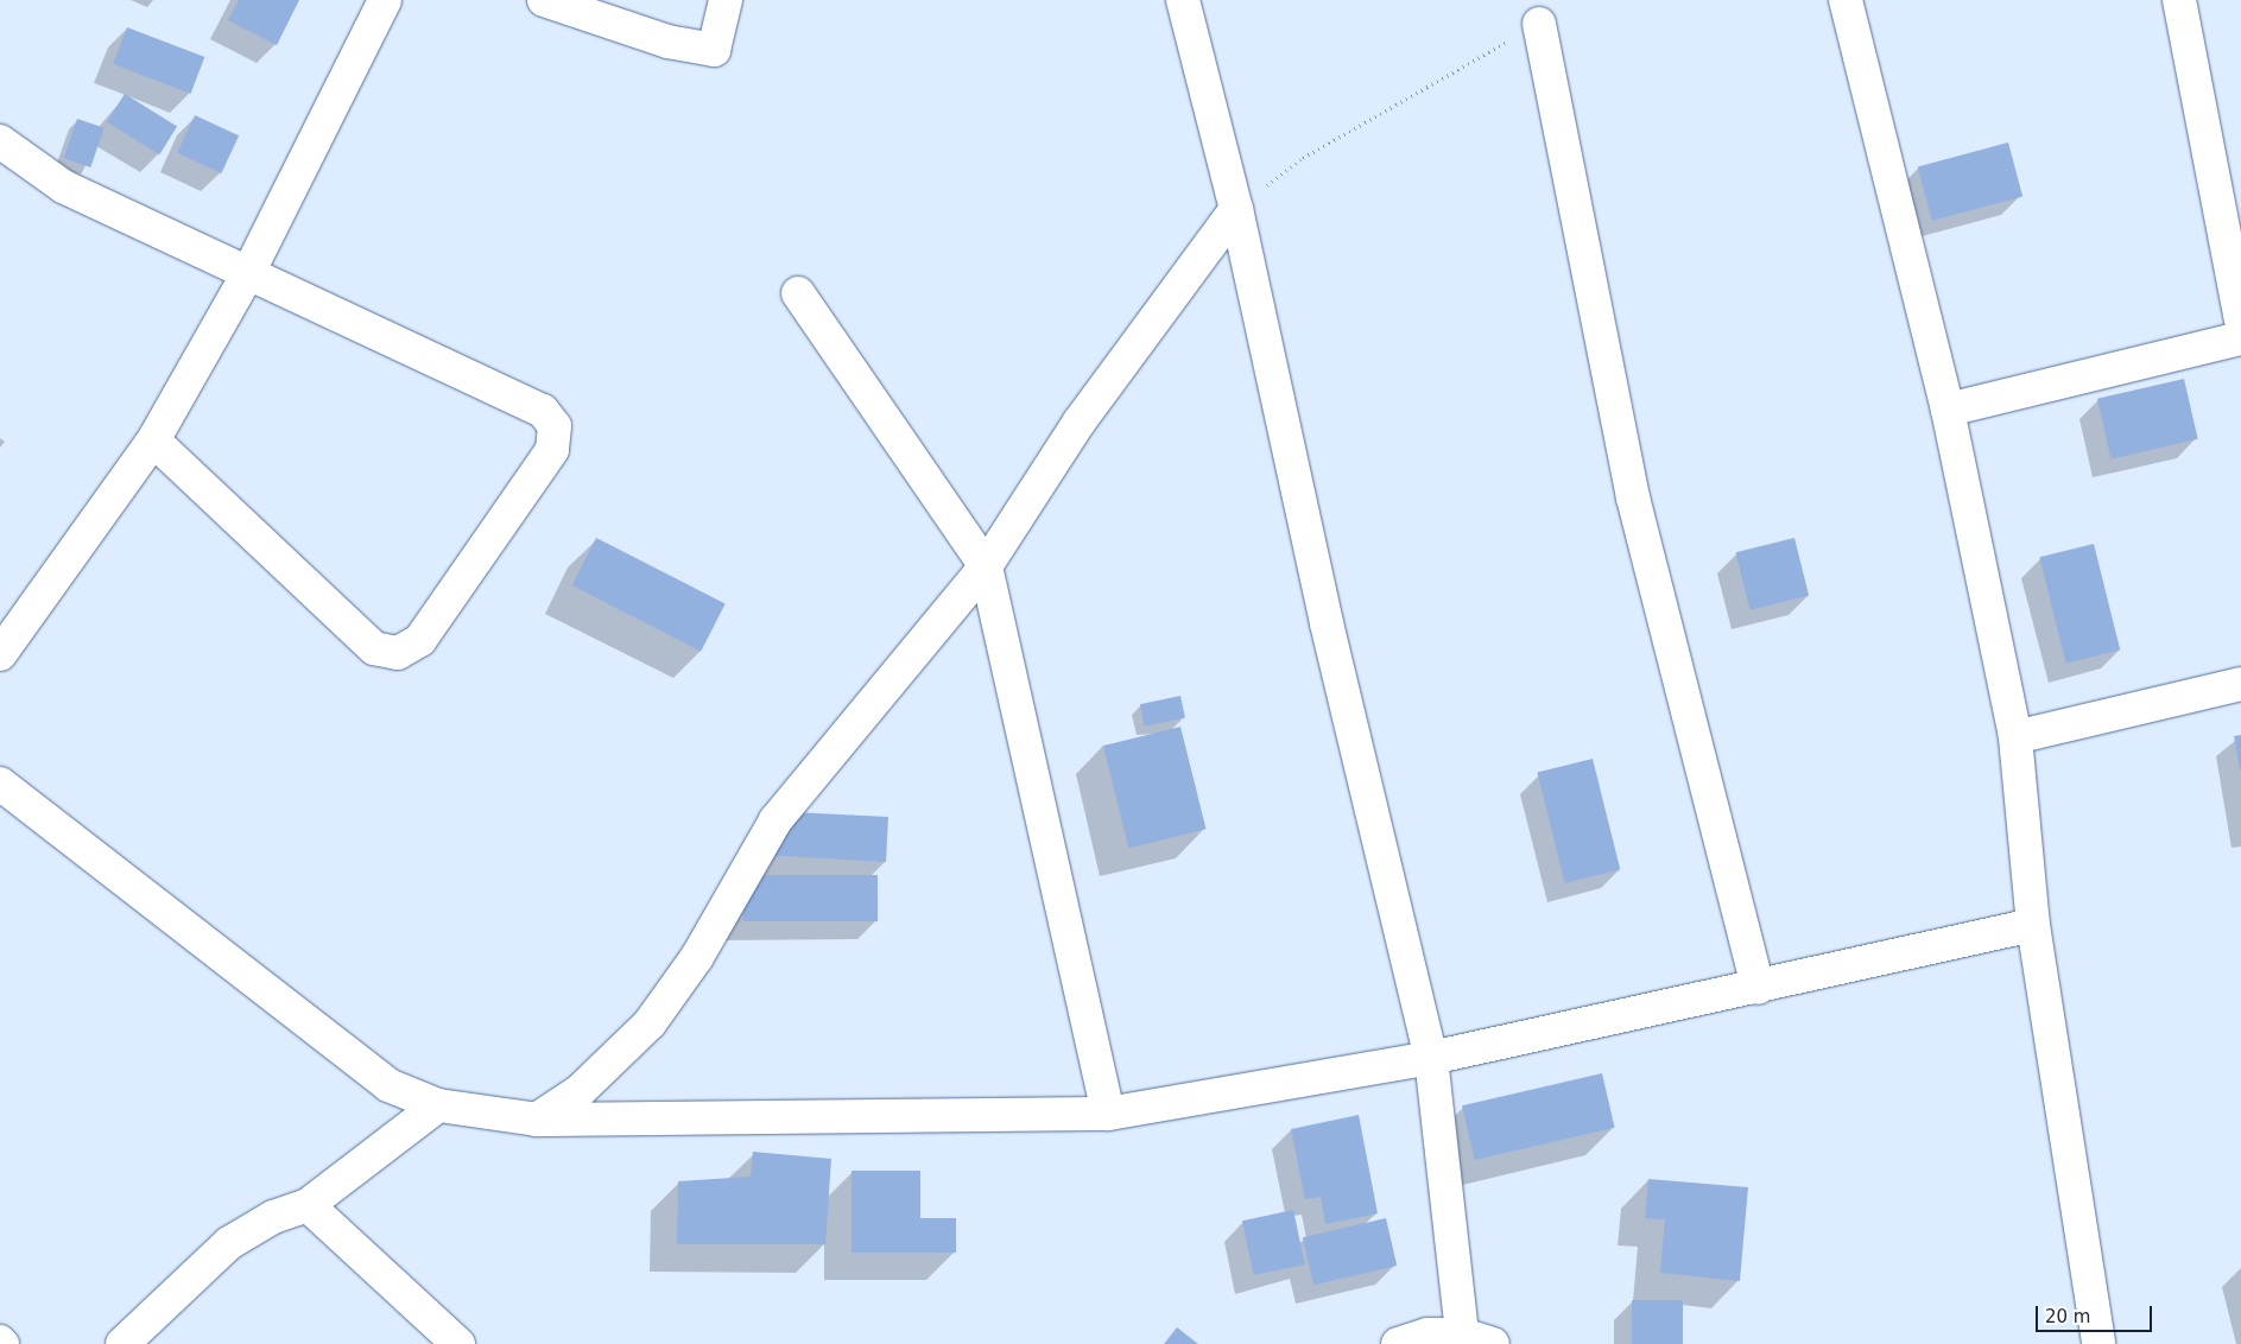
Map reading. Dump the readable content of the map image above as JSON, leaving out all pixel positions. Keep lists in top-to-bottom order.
{
  "scale_bar": "20 m"
}
